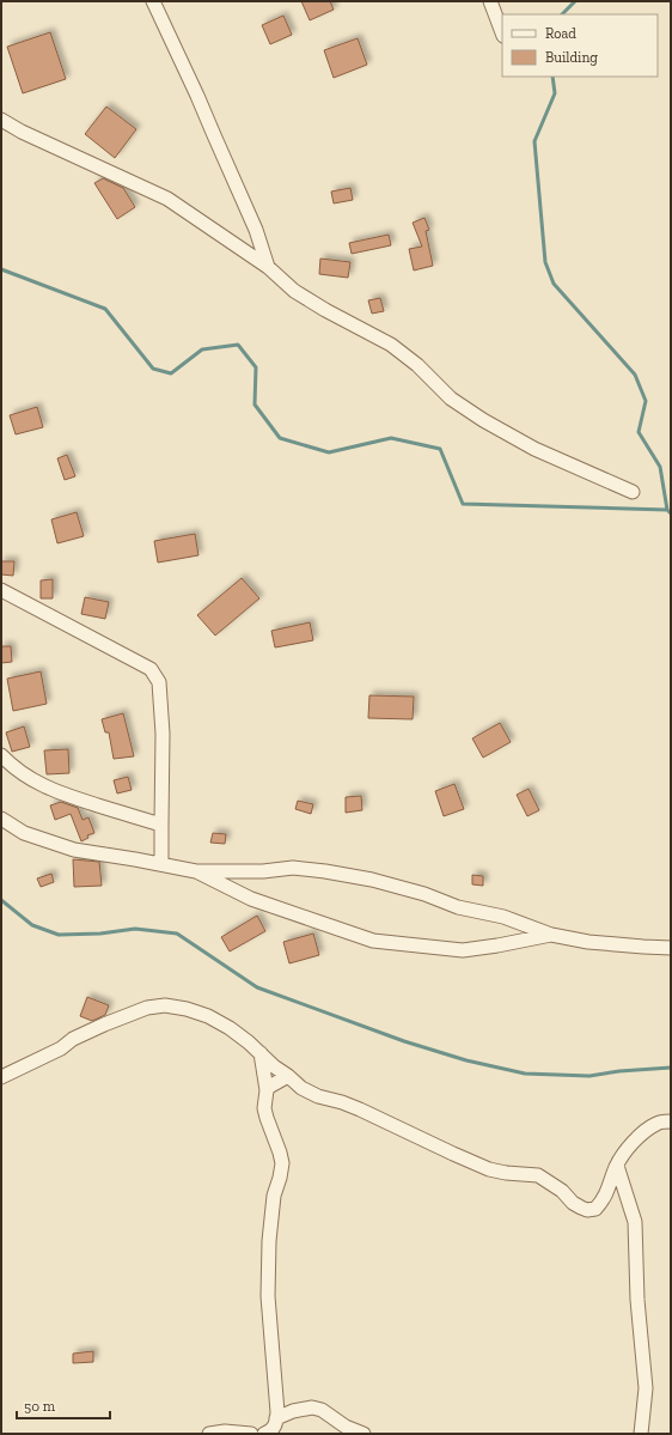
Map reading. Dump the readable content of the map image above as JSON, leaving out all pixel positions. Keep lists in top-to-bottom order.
{
  "legend": ["Road", "Building"],
  "scale_bar": "50 m"
}
